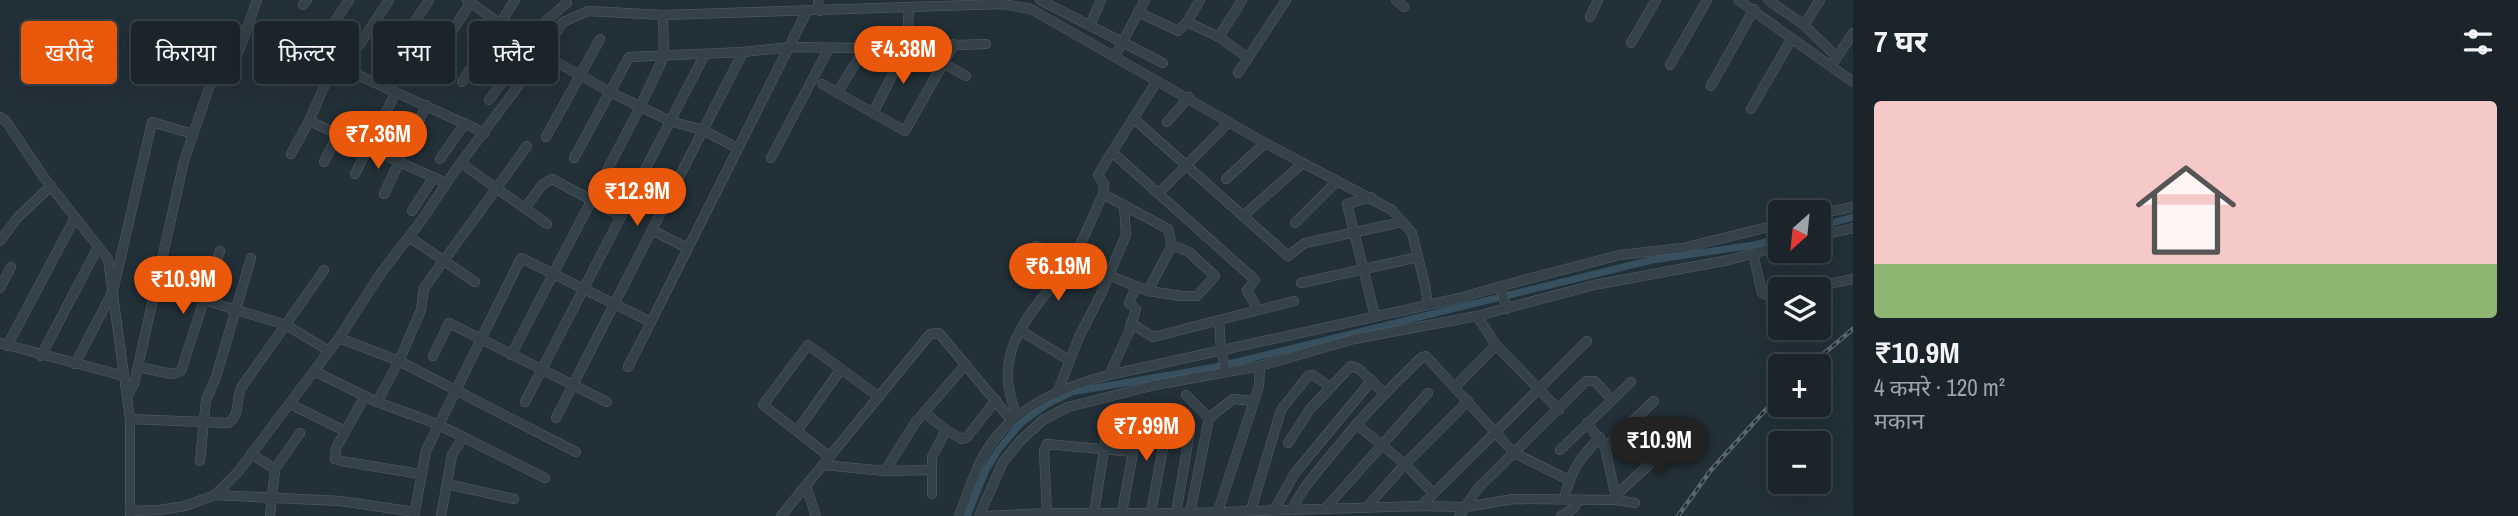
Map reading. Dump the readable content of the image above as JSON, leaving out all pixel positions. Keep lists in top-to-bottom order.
{
  "north": "bottom left",
  "page": {
    "heading": "7 घर",
    "chip": [
      "खरीदें",
      "किराया",
      "फ़िल्टर",
      "नया",
      "फ़्लैट"
    ],
    "price": [
      "₹4.38M",
      "₹7.36M",
      "₹12.9M",
      "₹6.19M",
      "₹10.9M",
      "₹7.99M",
      "₹10.9M"
    ],
    "list": [
      {
        "name": "₹10.9M",
        "note": "4 कमरे · 120 m² · मकान"
      }
    ],
    "map_buttons": ["+", "−"]
  }
}
